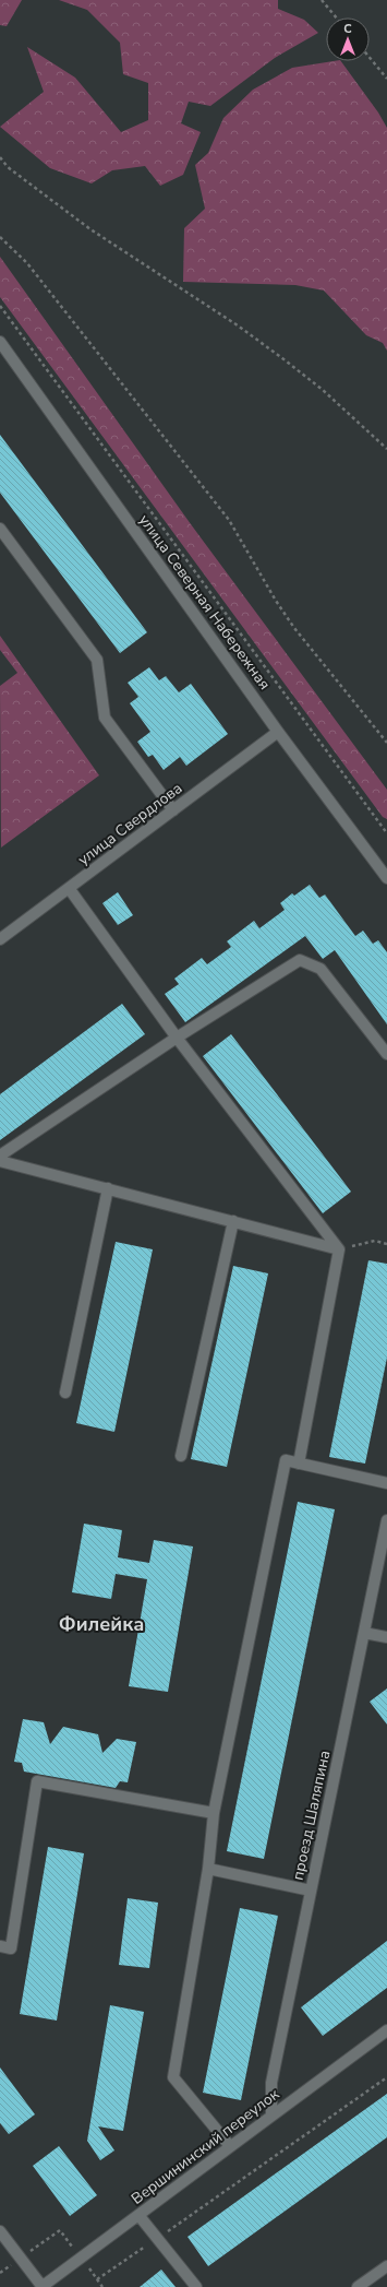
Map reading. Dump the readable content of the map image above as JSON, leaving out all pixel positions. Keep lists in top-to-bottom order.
{
  "streets": {
    "street": [
      "улица Северная Набережная",
      "улица Свердлова",
      "проезд Шаляпина",
      "Вершининский переулок"
    ]
  },
  "crossings": [
    ["улица Северная Набережная", "улица Свердлова"],
    ["проезд Шаляпина", "Вершининский переулок"]
  ],
  "districts": ["Филейка"],
  "north": "top"
}
